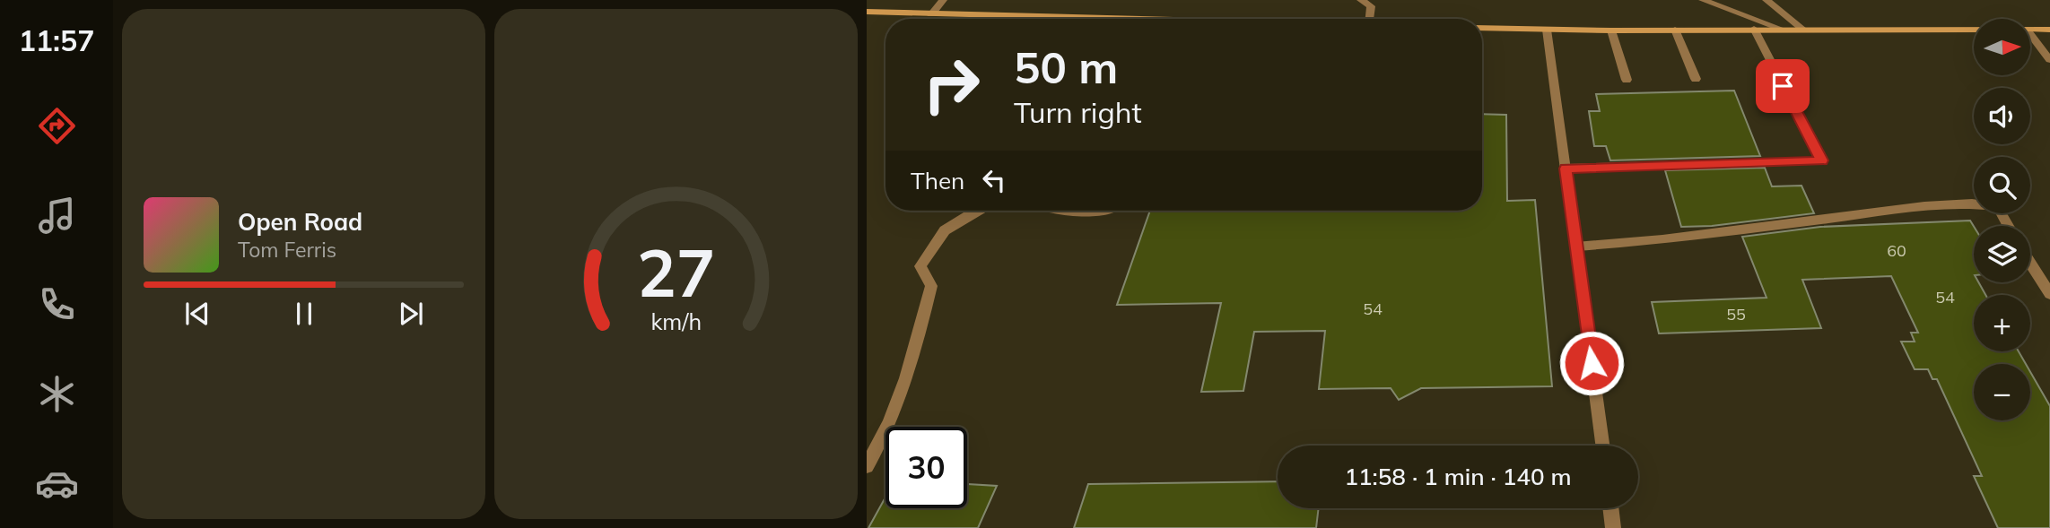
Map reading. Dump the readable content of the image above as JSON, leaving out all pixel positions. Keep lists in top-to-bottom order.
{
  "house_numbers": [
    "60",
    "54",
    "54",
    "55"
  ],
  "north": "right",
  "page": {
    "tabs": "11:57",
    "map_buttons": ["+", "−"],
    "turn": ["50 m", "Turn right"],
    "then": "Then",
    "song": ["Open Road", "Tom Ferris"],
    "limit": "30",
    "trip": "11:58 · 1 min · 140 m",
    "gauge": ["27", "km/h"]
  }
}
